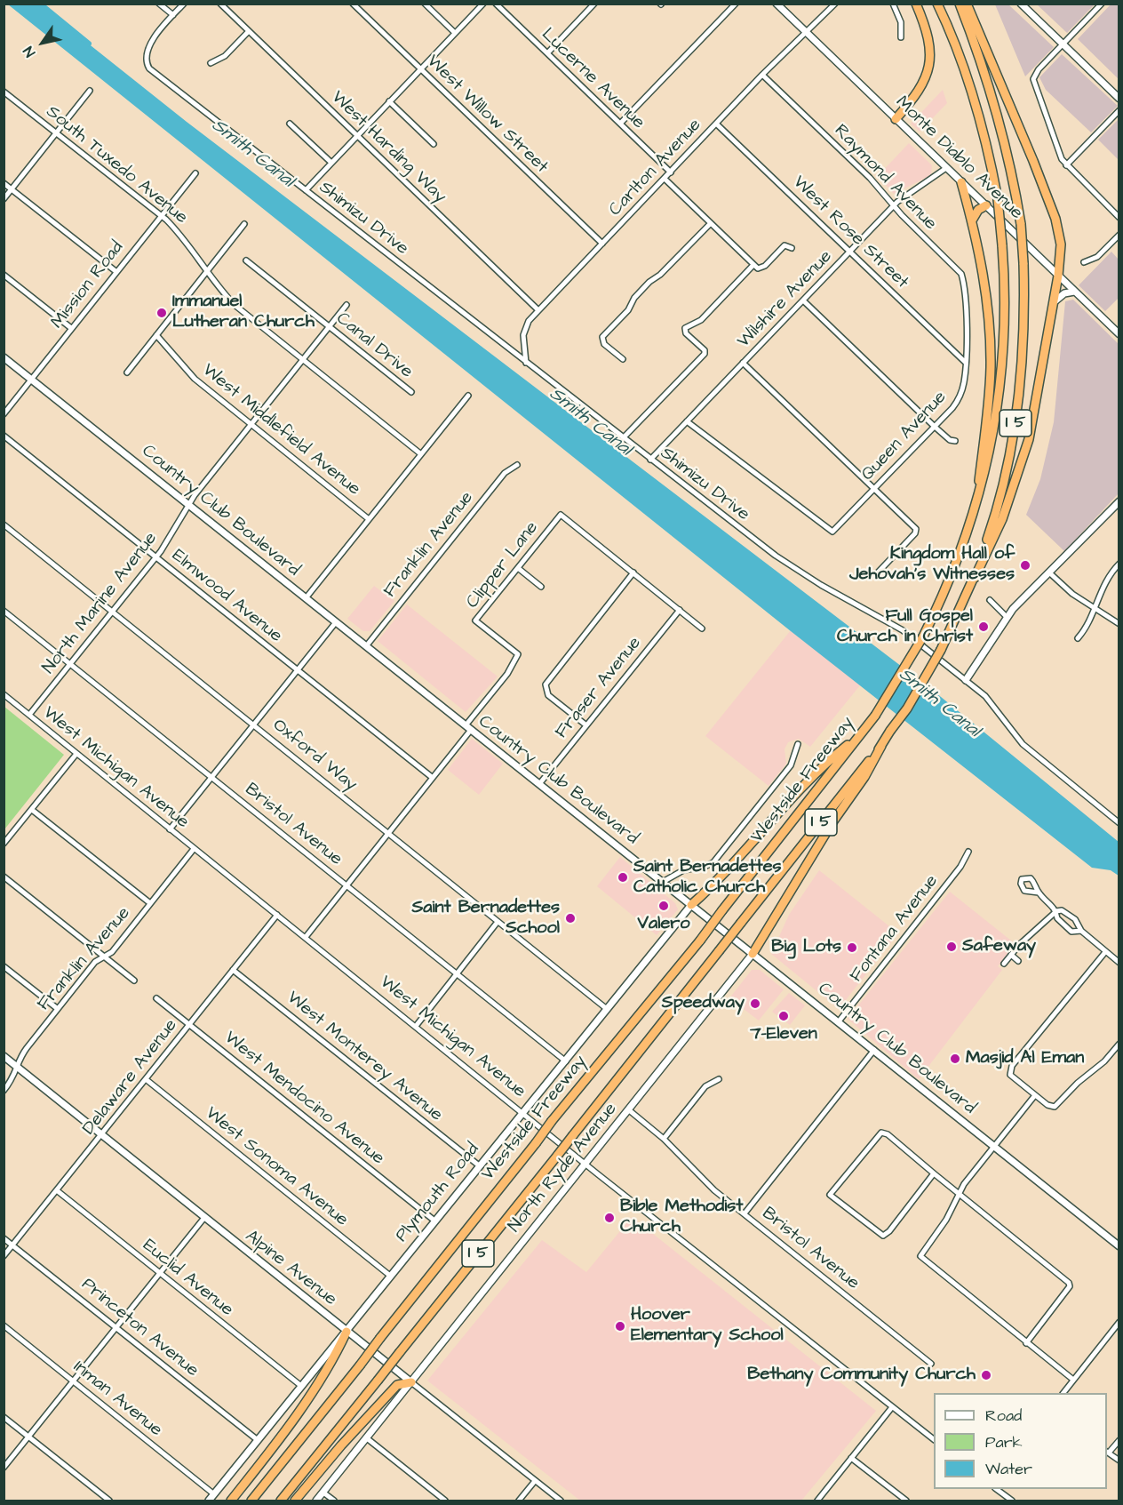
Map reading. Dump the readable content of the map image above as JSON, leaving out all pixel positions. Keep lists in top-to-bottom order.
{
  "streets": {
    "highway": ["I 5", "Westside Freeway"],
    "street": [
      "Lucerne Avenue",
      "West Willow Street",
      "West Harding Way",
      "Monte Diablo Avenue",
      "South Tuxedo Avenue",
      "Carlton Avenue",
      "Raymond Avenue",
      "Shimizu Drive",
      "West Rose Street",
      "Mission Road",
      "Wilshire Avenue",
      "Canal Drive",
      "West Middlefield Avenue",
      "Queen Avenue",
      "Country Club Boulevard",
      "Franklin Avenue",
      "Clipper Lane",
      "Elmwood Avenue",
      "North Marine Avenue",
      "Fraser Avenue",
      "Oxford Way",
      "West Michigan Avenue",
      "Bristol Avenue",
      "Fontana Avenue",
      "West Monterey Avenue",
      "Delaware Avenue",
      "West Mendocino Avenue",
      "West Sonoma Avenue",
      "North Ryde Avenue",
      "Plymouth Road",
      "Alpine Avenue",
      "Euclid Avenue",
      "Princeton Avenue",
      "Inman Avenue"
    ]
  },
  "crossings": [
    ["Lucerne Avenue", "Carlton Avenue"],
    ["West Willow Street", "Carlton Avenue"],
    ["West Harding Way", "Carlton Avenue"],
    ["Monte Diablo Avenue", "Carlton Avenue"],
    ["Monte Diablo Avenue", "Wilshire Avenue"],
    ["South Tuxedo Avenue", "Mission Road"],
    ["South Tuxedo Avenue", "North Marine Avenue"],
    ["Carlton Avenue", "Raymond Avenue"],
    ["Carlton Avenue", "Shimizu Drive"],
    ["Carlton Avenue", "West Rose Street"],
    ["Raymond Avenue", "Wilshire Avenue"],
    ["Raymond Avenue", "Queen Avenue"],
    ["Shimizu Drive", "Wilshire Avenue"],
    ["West Rose Street", "Wilshire Avenue"],
    ["West Rose Street", "Queen Avenue"],
    ["Mission Road", "Country Club Boulevard"],
    ["Wilshire Avenue", "Queen Avenue"],
    ["Canal Drive", "North Marine Avenue"],
    ["West Middlefield Avenue", "North Marine Avenue"],
    ["Country Club Boulevard", "Franklin Avenue"],
    ["Country Club Boulevard", "Clipper Lane"],
    ["Country Club Boulevard", "North Marine Avenue"],
    ["Country Club Boulevard", "Fraser Avenue"],
    ["Country Club Boulevard", "Fontana Avenue"],
    ["Country Club Boulevard", "North Ryde Avenue"],
    ["Country Club Boulevard", "Plymouth Road"],
    ["Franklin Avenue", "West Michigan Avenue"],
    ["Franklin Avenue", "Alpine Avenue"],
    ["Elmwood Avenue", "North Marine Avenue"],
    ["North Marine Avenue", "Oxford Way"],
    ["North Marine Avenue", "West Michigan Avenue"],
    ["North Marine Avenue", "Bristol Avenue"],
    ["Oxford Way", "Plymouth Road"],
    ["West Michigan Avenue", "Delaware Avenue"],
    ["West Michigan Avenue", "North Ryde Avenue"],
    ["West Michigan Avenue", "Plymouth Road"],
    ["Bristol Avenue", "North Ryde Avenue"],
    ["Bristol Avenue", "Plymouth Road"],
    ["West Monterey Avenue", "Delaware Avenue"],
    ["West Monterey Avenue", "Plymouth Road"],
    ["Delaware Avenue", "West Mendocino Avenue"],
    ["Delaware Avenue", "West Sonoma Avenue"],
    ["Delaware Avenue", "Alpine Avenue"],
    ["Delaware Avenue", "Euclid Avenue"],
    ["Delaware Avenue", "Princeton Avenue"],
    ["West Mendocino Avenue", "Plymouth Road"],
    ["West Sonoma Avenue", "Plymouth Road"],
    ["North Ryde Avenue", "Alpine Avenue"],
    ["Plymouth Road", "Alpine Avenue"],
    ["Plymouth Road", "Euclid Avenue"],
    ["Plymouth Road", "Princeton Avenue"],
    ["Plymouth Road", "Inman Avenue"]
  ],
  "water": ["Smith Canal"],
  "places": [
    "Immanuel Lutheran Church",
    "Kingdom Hall of Jehovah's Witnesses",
    "Full Gospel Church in Christ",
    "Saint Bernadettes Catholic Church",
    "Valero",
    "Saint Bernadettes School",
    "Safeway",
    "Big Lots",
    "Speedway",
    "7-Eleven",
    "Masjid Al Eman",
    "Bible Methodist Church",
    "Hoover Elementary School",
    "Bethany Community Church"
  ],
  "legend": ["Road", "Park", "Water"],
  "north": "bottom left"
}
